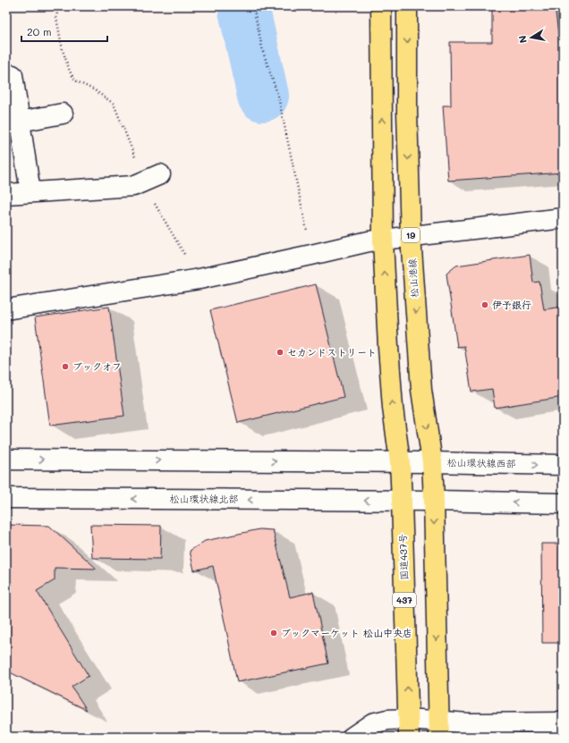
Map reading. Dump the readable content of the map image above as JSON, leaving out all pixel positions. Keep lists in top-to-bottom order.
{
  "streets": {
    "main road": [
      "19",
      "松山港線",
      "国道437号",
      "437"
    ],
    "street": ["松山環状線西部", "松山環状線北部"]
  },
  "crossings": [
    ["松山港線", "松山環状線西部"],
    ["松山環状線西部", "国道437号"],
    ["松山環状線北部", "国道437号"]
  ],
  "places": [
    "伊予銀行",
    "セカンドストリート",
    "ブックオフ",
    "ブックマーケット 松山中央店"
  ],
  "scale_bar": "20 m",
  "north": "left"
}
